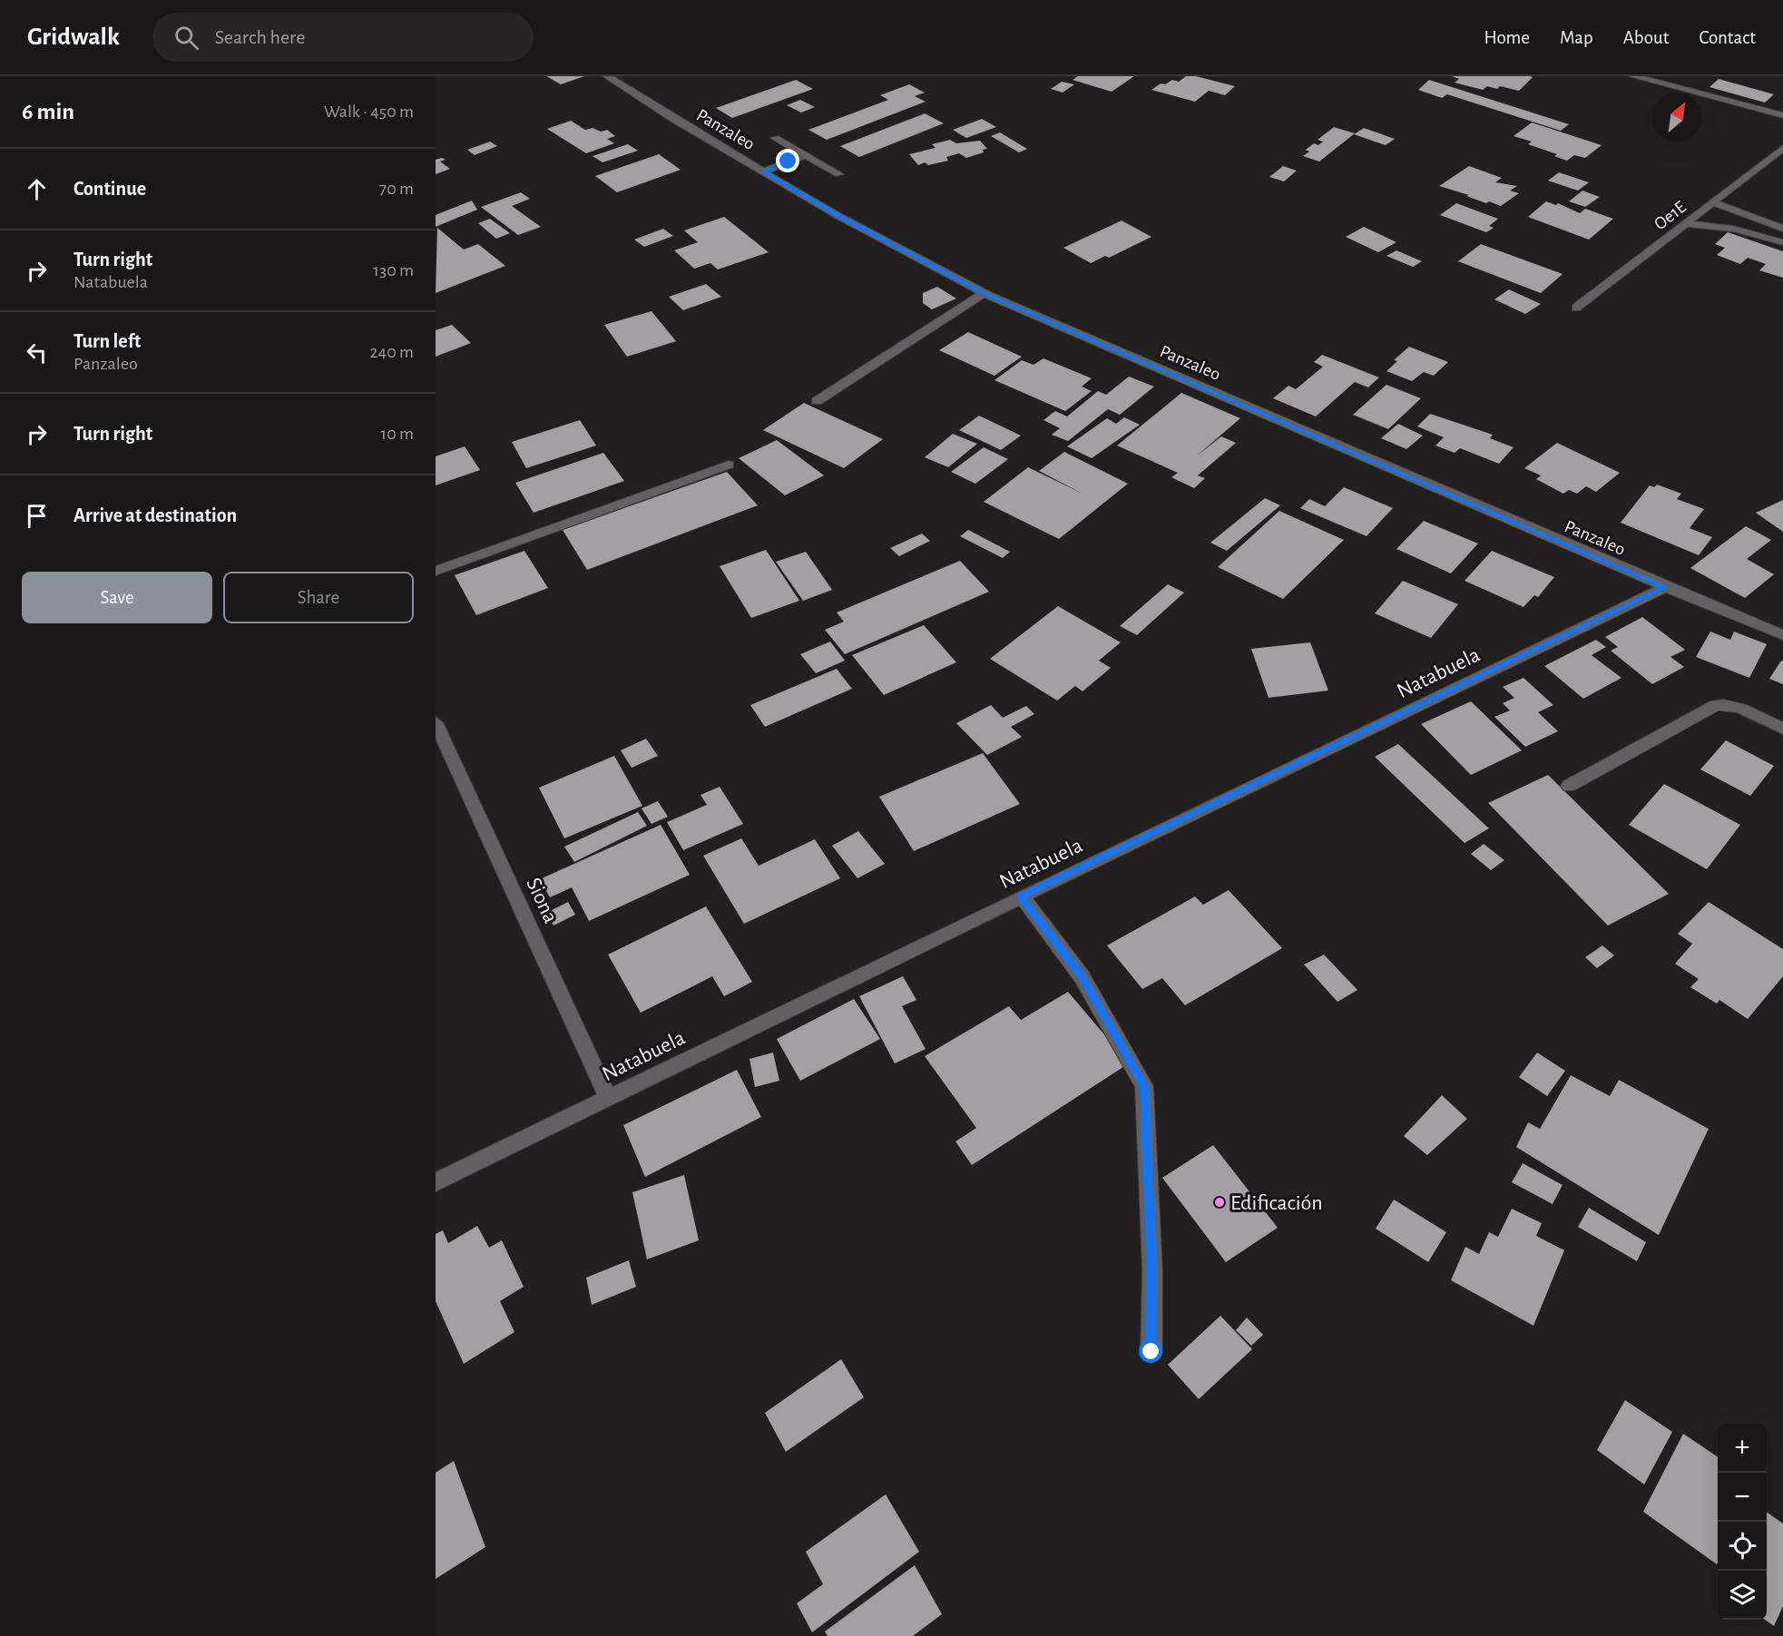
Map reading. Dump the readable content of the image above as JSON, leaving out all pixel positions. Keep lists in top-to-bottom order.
{
  "streets": {
    "street": [
      "Panzaleo",
      "Oe1E",
      "Natabuela",
      "Siona"
    ]
  },
  "crossings": [
    ["Panzaleo", "Natabuela"],
    ["Natabuela", "Siona"]
  ],
  "places": ["Edificación"],
  "north": "top right",
  "page": {
    "header": "Gridwalk",
    "search": "Search here",
    "nav": [
      "Home",
      "Map",
      "About",
      "Contact"
    ],
    "heading": ["6 min", "Walk · 450 m"],
    "list": [
      ["Continue", "70 m"],
      ["Turn right", "Natabuela", "130 m"],
      ["Turn left", "Panzaleo", "240 m"],
      ["Turn right", "10 m"],
      "Arrive at destination"
    ],
    "buttons": ["Save", "Share"],
    "map_buttons": ["+", "−"]
  }
}
